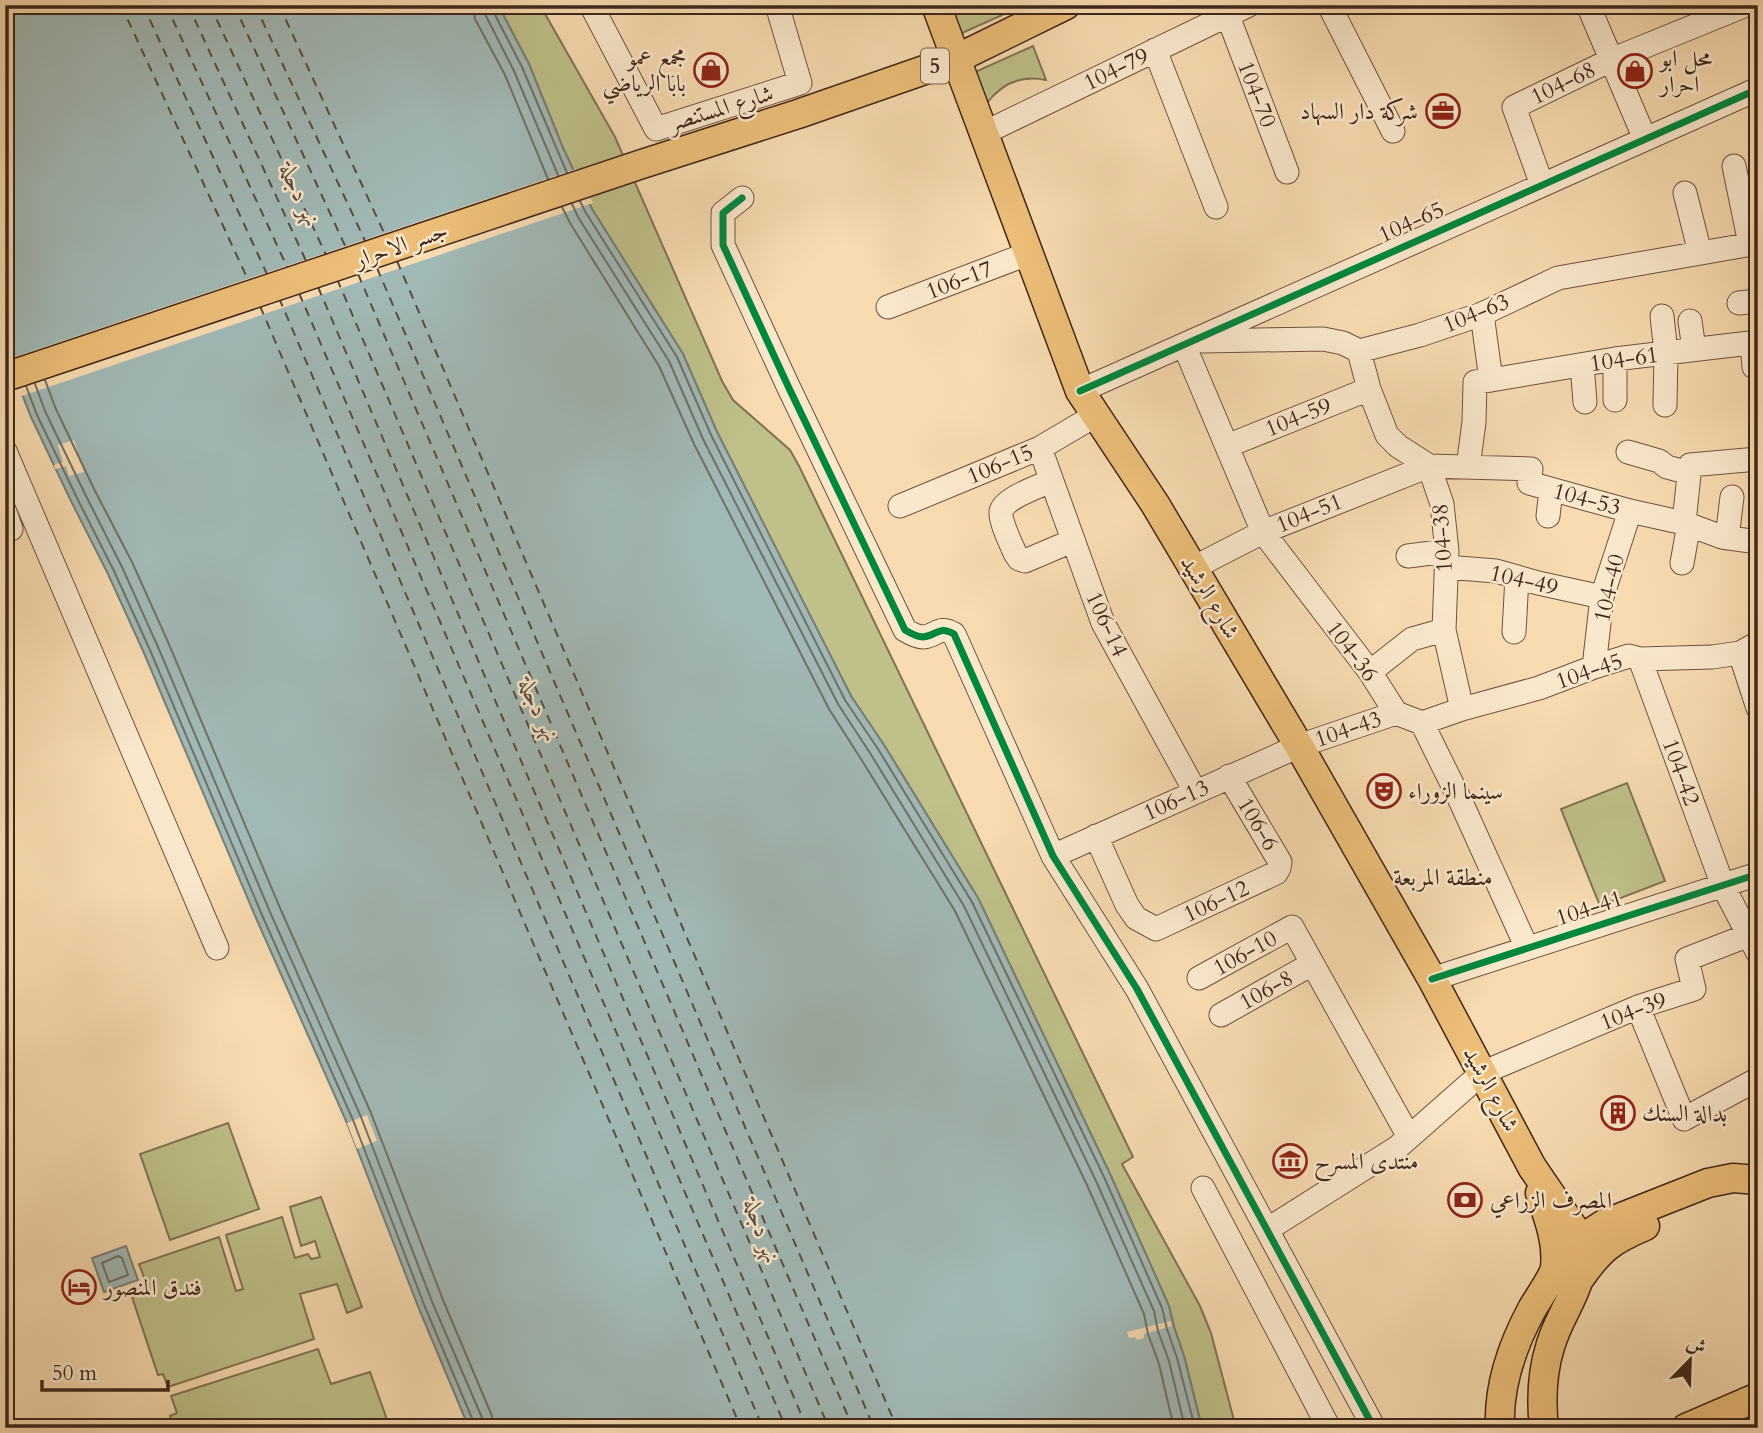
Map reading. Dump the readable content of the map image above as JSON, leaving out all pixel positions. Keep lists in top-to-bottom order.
{
  "streets": {
    "main road": ["5", "جسر الاحرار", "شارع الرشيد"],
    "street": [
      "104-79",
      "104-68",
      "104-70",
      "شارع المستنصر",
      "104-65",
      "106-17",
      "104-63",
      "104-61",
      "104-59",
      "106-15",
      "104-53",
      "104-51",
      "104-38",
      "104-49",
      "104-40",
      "106-14",
      "104-36",
      "104-45",
      "104-43",
      "104-42",
      "106-13",
      "106-6",
      "106-12",
      "104-41",
      "106-10",
      "106-8",
      "104-39"
    ]
  },
  "crossings": [
    ["5", "جسر الاحرار"],
    ["5", "شارع الرشيد"],
    ["104-79", "104-70"],
    ["104-79", "شارع الرشيد"],
    ["104-68", "104-65"],
    ["104-65", "شارع الرشيد"],
    ["104-65", "104-36"],
    ["جسر الاحرار", "شارع الرشيد"],
    ["106-17", "شارع الرشيد"],
    ["104-59", "104-36"],
    ["106-15", "شارع الرشيد"],
    ["106-15", "106-14"],
    ["104-53", "104-51"],
    ["104-53", "104-38"],
    ["104-53", "104-40"],
    ["104-51", "104-38"],
    ["104-51", "شارع الرشيد"],
    ["104-51", "104-36"],
    ["104-38", "104-49"],
    ["104-38", "104-45"],
    ["104-49", "104-40"],
    ["104-40", "104-45"],
    ["شارع الرشيد", "104-43"],
    ["شارع الرشيد", "106-13"],
    ["شارع الرشيد", "104-41"],
    ["شارع الرشيد", "104-39"],
    ["106-14", "106-13"],
    ["104-36", "104-43"],
    ["104-45", "104-42"],
    ["104-43", "106-13"],
    ["104-42", "104-41"],
    ["104-42", "104-39"],
    ["106-13", "106-6"],
    ["106-13", "106-12"],
    ["106-6", "106-12"],
    ["106-10", "106-8"]
  ],
  "districts": ["منطقة المربعة"],
  "water": ["نهر دجلة"],
  "places": {
    "shop": ["مجمع عمو بابا الرياضي", "محل ابو احرار"],
    "office": ["شركة دار السهاد"],
    "theatre": ["سينما الزوراء"],
    "building": ["بدالة السنك"],
    "museum": ["منتدى المسرح"],
    "bank": ["المصرف الزراعي"],
    "hotel": ["فندق المنصور"]
  },
  "scale_bar": "50 m",
  "north": "top right"
}
